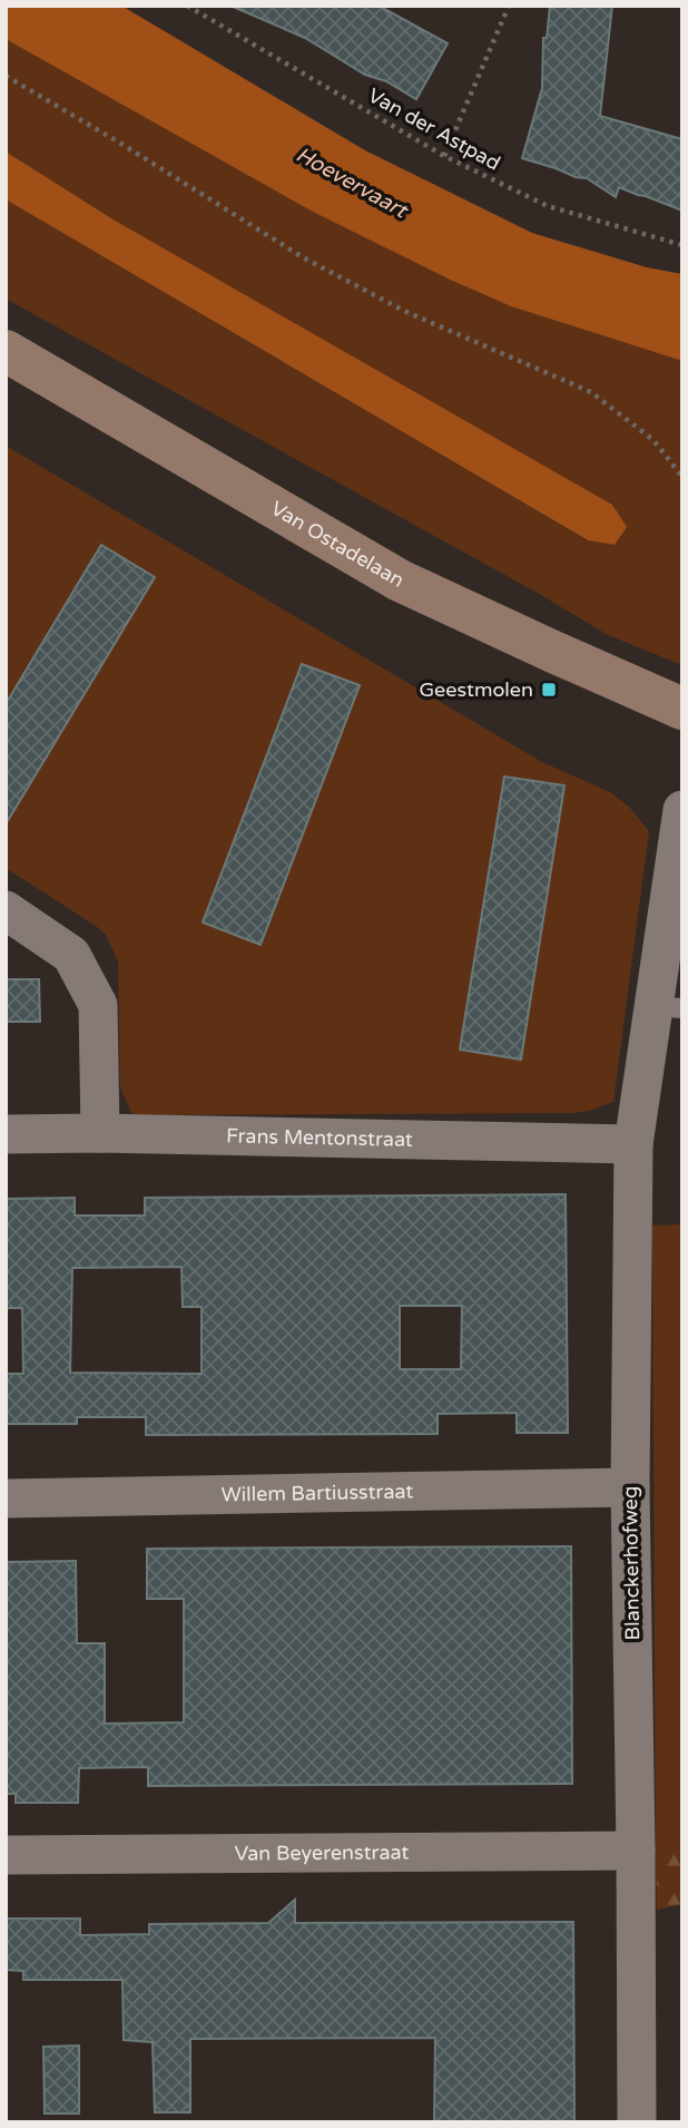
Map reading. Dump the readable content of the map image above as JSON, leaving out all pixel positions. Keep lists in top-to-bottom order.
{
  "streets": {
    "street": [
      "Van Ostadelaan",
      "Frans Mentonstraat",
      "Willem Bartiusstraat",
      "Blanckerhofweg",
      "Van Beyerenstraat"
    ],
    "path": ["Van der Astpad"]
  },
  "crossings": [
    ["Frans Mentonstraat", "Blanckerhofweg"],
    ["Willem Bartiusstraat", "Blanckerhofweg"],
    ["Blanckerhofweg", "Van Beyerenstraat"]
  ],
  "water": ["Hoevervaart"],
  "places": {
    "transit": ["Geestmolen"]
  }
}
